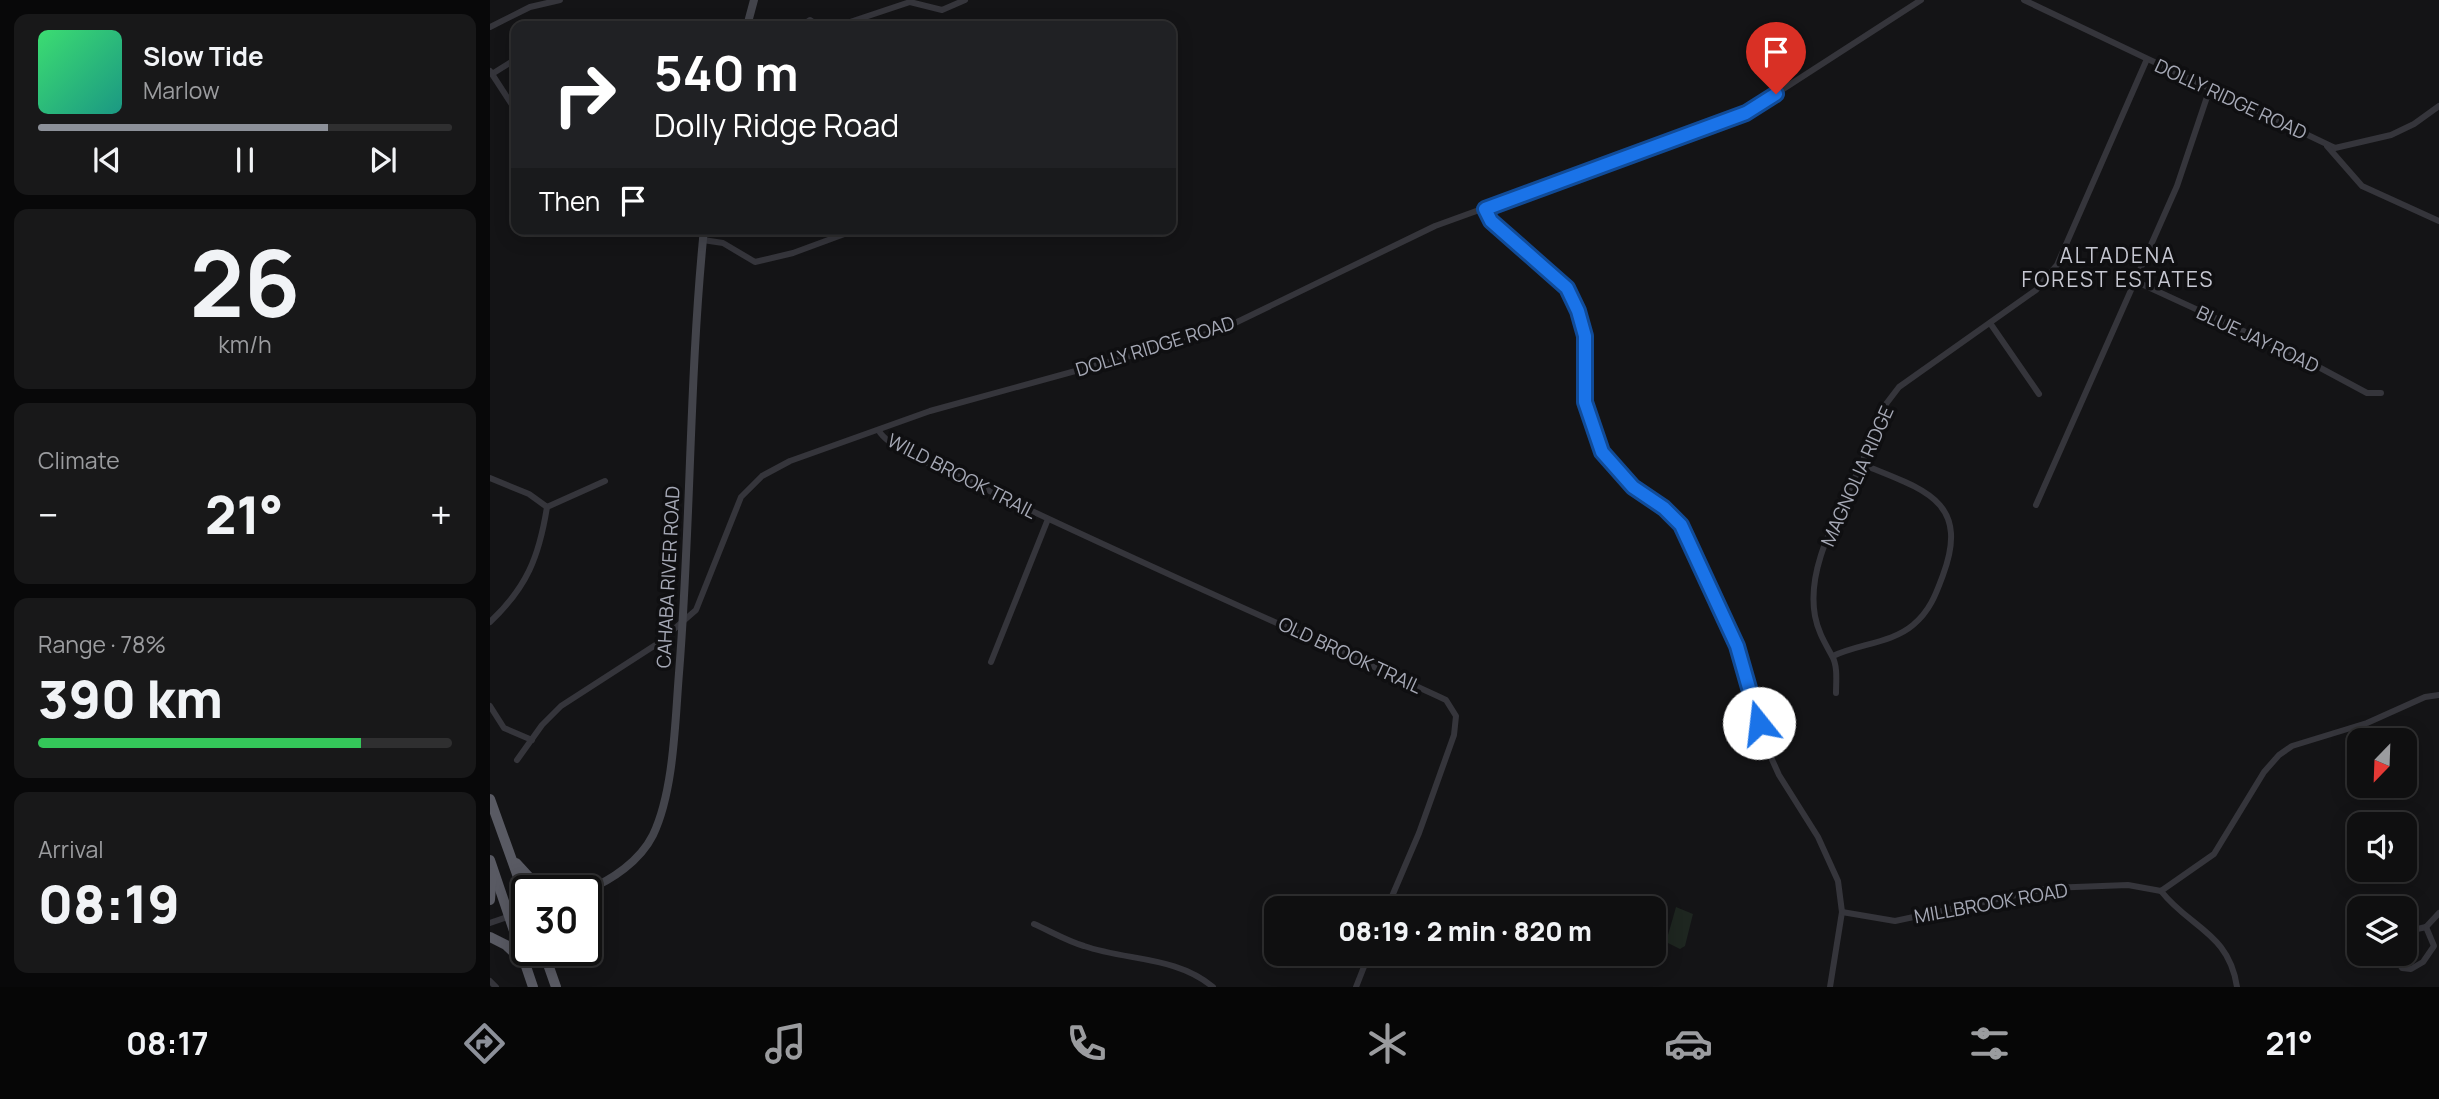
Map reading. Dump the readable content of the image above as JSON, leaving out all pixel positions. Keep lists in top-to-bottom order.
{
  "streets": {
    "main road": ["CAHABA RIVER ROAD"],
    "street": [
      "DOLLY RIDGE ROAD",
      "BLUE JAY ROAD",
      "WILD BROOK TRAIL",
      "MAGNOLIA RIDGE",
      "OLD BROOK TRAIL",
      "MILLBROOK ROAD"
    ]
  },
  "crossings": [
    ["DOLLY RIDGE ROAD", "WILD BROOK TRAIL"],
    ["DOLLY RIDGE ROAD", "MAGNOLIA RIDGE"],
    ["DOLLY RIDGE ROAD", "CAHABA RIVER ROAD"],
    ["WILD BROOK TRAIL", "OLD BROOK TRAIL"]
  ],
  "districts": ["ALTADENA FOREST ESTATES"],
  "north": "bottom left",
  "page": {
    "turn": ["540 m", "Dolly Ridge Road"],
    "song": ["Slow Tide", "Marlow"],
    "then": "Then",
    "tile": [
      ["26", "km/h"],
      "Climate",
      ["Range · 78%", "390 km"],
      ["Arrival", "08:19"]
    ],
    "heat": ["−", "21°", "+"],
    "limit": "30",
    "trip": "08:19 · 2 min · 820 m",
    "tabs": ["08:17", "21°"]
  }
}
